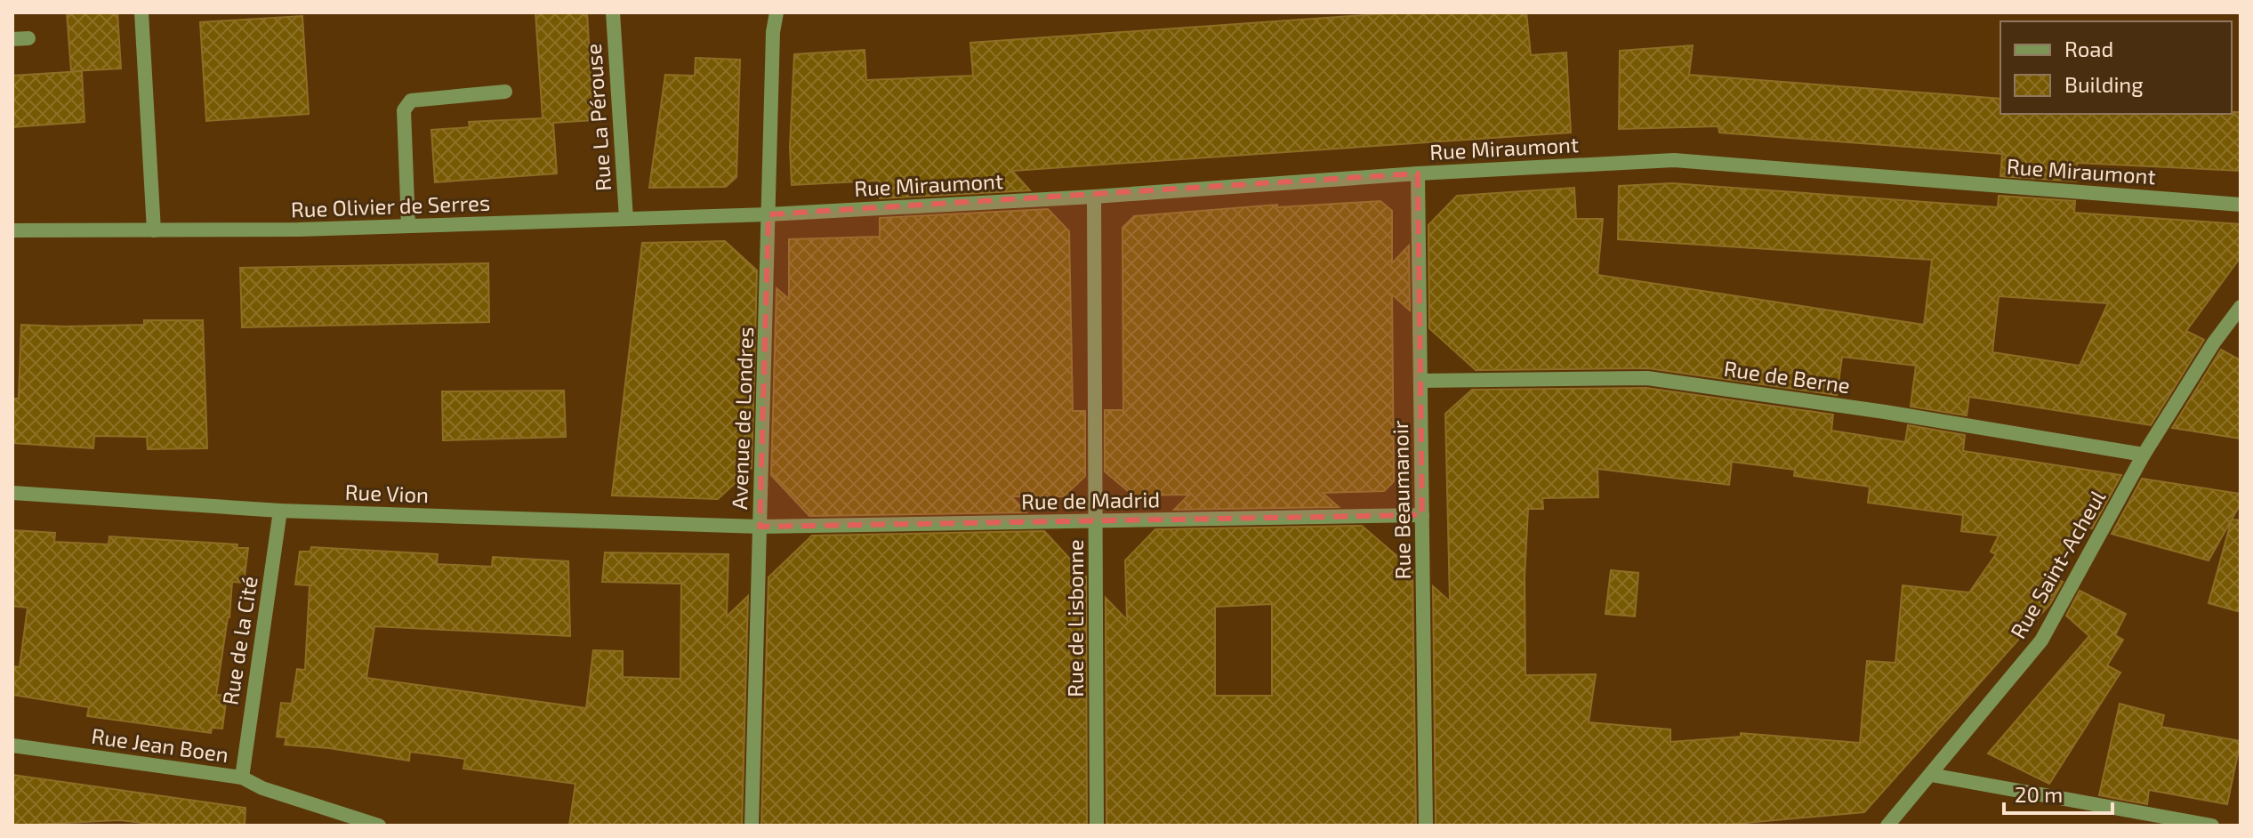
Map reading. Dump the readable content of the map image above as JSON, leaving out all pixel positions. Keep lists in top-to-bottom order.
{
  "streets": {
    "street": [
      "Rue La Pérouse",
      "Rue Miraumont",
      "Rue Olivier de Serres",
      "Rue de Berne",
      "Avenue de Londres",
      "Rue Vion",
      "Rue de Madrid",
      "Rue Beaumanoir",
      "Rue Saint-Acheul",
      "Rue de Lisbonne",
      "Rue de la Cité",
      "Rue Jean Boen"
    ]
  },
  "crossings": [
    ["Rue La Pérouse", "Rue Olivier de Serres"],
    ["Rue Miraumont", "Rue Olivier de Serres"],
    ["Rue Miraumont", "Avenue de Londres"],
    ["Rue Miraumont", "Rue Beaumanoir"],
    ["Rue Miraumont", "Rue de Lisbonne"],
    ["Rue Olivier de Serres", "Avenue de Londres"],
    ["Rue de Berne", "Rue Beaumanoir"],
    ["Rue de Berne", "Rue Saint-Acheul"],
    ["Avenue de Londres", "Rue Vion"],
    ["Avenue de Londres", "Rue de Madrid"],
    ["Rue Vion", "Rue de Madrid"],
    ["Rue Vion", "Rue de la Cité"],
    ["Rue de Madrid", "Rue Beaumanoir"],
    ["Rue de Madrid", "Rue de Lisbonne"],
    ["Rue de la Cité", "Rue Jean Boen"]
  ],
  "legend": ["Road", "Building"],
  "scale_bar": "20 m"
}
